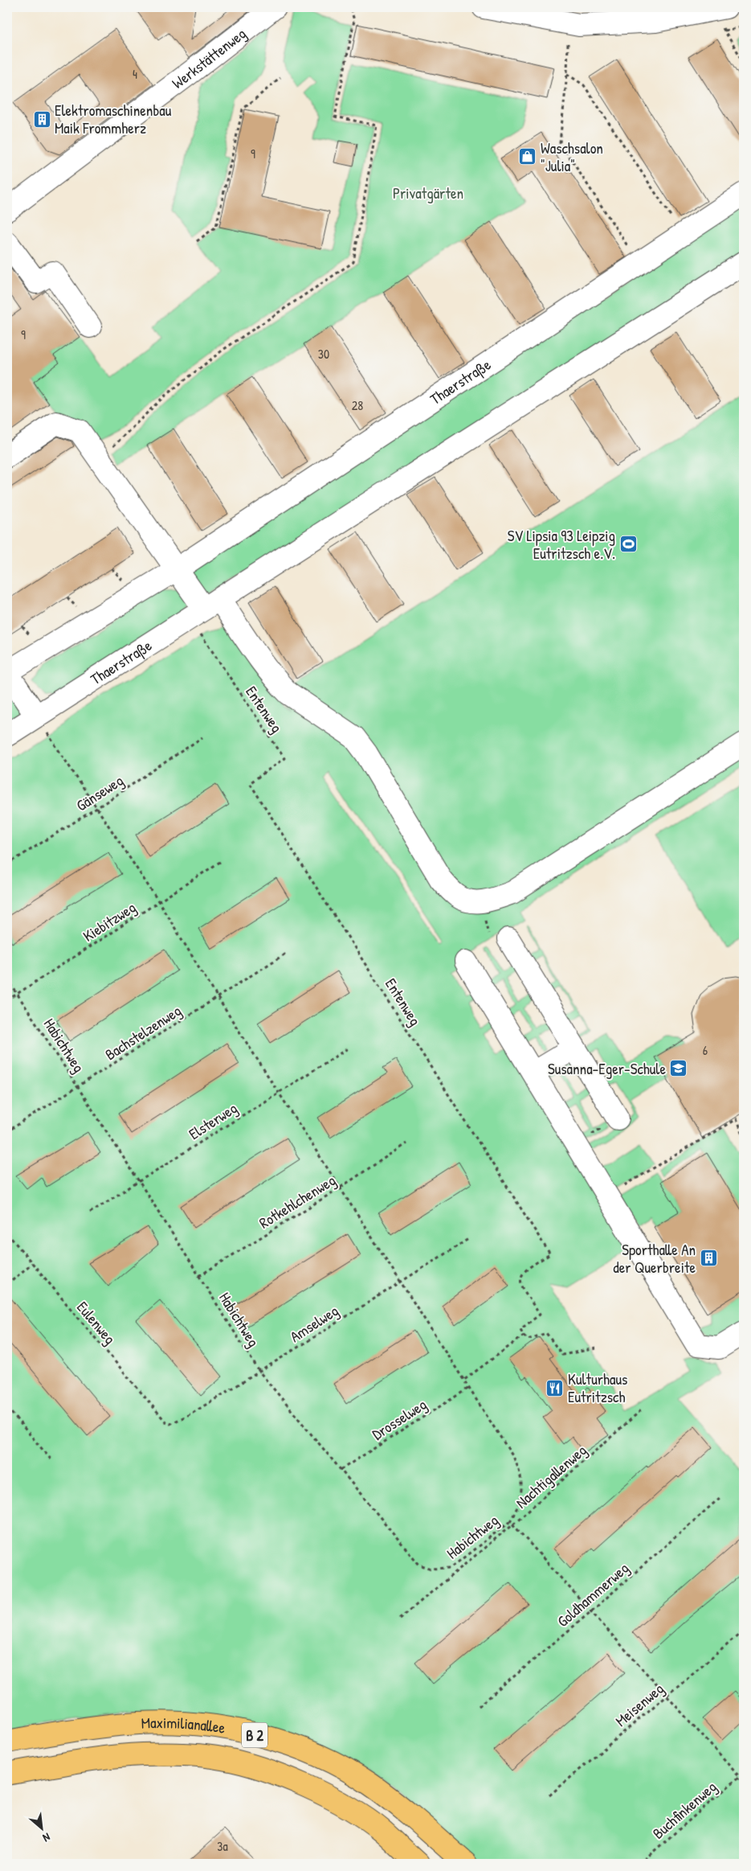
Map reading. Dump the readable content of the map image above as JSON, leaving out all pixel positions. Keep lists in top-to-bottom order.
{
  "streets": {
    "highway": ["Maximilianallee", "B 2"],
    "street": ["Werkstättenweg", "Thaerstraße"],
    "path": [
      "Entenweg",
      "Gänseweg",
      "Kiebitzweg",
      "Bachstelzenweg",
      "Habichtweg",
      "Elsterweg",
      "Rotkehlchenweg",
      "Eulenweg",
      "Amselweg",
      "Drosselweg",
      "Nachtigallenweg",
      "Goldhammerweg",
      "Meisenweg",
      "Buchfinkenweg"
    ]
  },
  "crossings": [
    ["Thaerstraße", "Entenweg"],
    ["Kiebitzweg", "Habichtweg"],
    ["Bachstelzenweg", "Habichtweg"],
    ["Habichtweg", "Elsterweg"],
    ["Habichtweg", "Rotkehlchenweg"],
    ["Habichtweg", "Amselweg"],
    ["Habichtweg", "Drosselweg"],
    ["Eulenweg", "Amselweg"]
  ],
  "parks": ["Privatgärten"],
  "places": {
    "building": ["Elektromaschinenbau Maik Frommherz", "Sporthalle An der Querbreite"],
    "shop": ["Waschsalon \"Julia\""],
    "sports": ["SV Lipsia 93 Leipzig Eutritzsch e.V."],
    "school or university": ["Susanna-Eger-Schule"],
    "restaurant": ["Kulturhaus Eutritzsch"]
  },
  "house_numbers": [
    "4",
    "9",
    "9",
    "30",
    "28",
    "6",
    "3a"
  ],
  "north": "bottom right"
}
